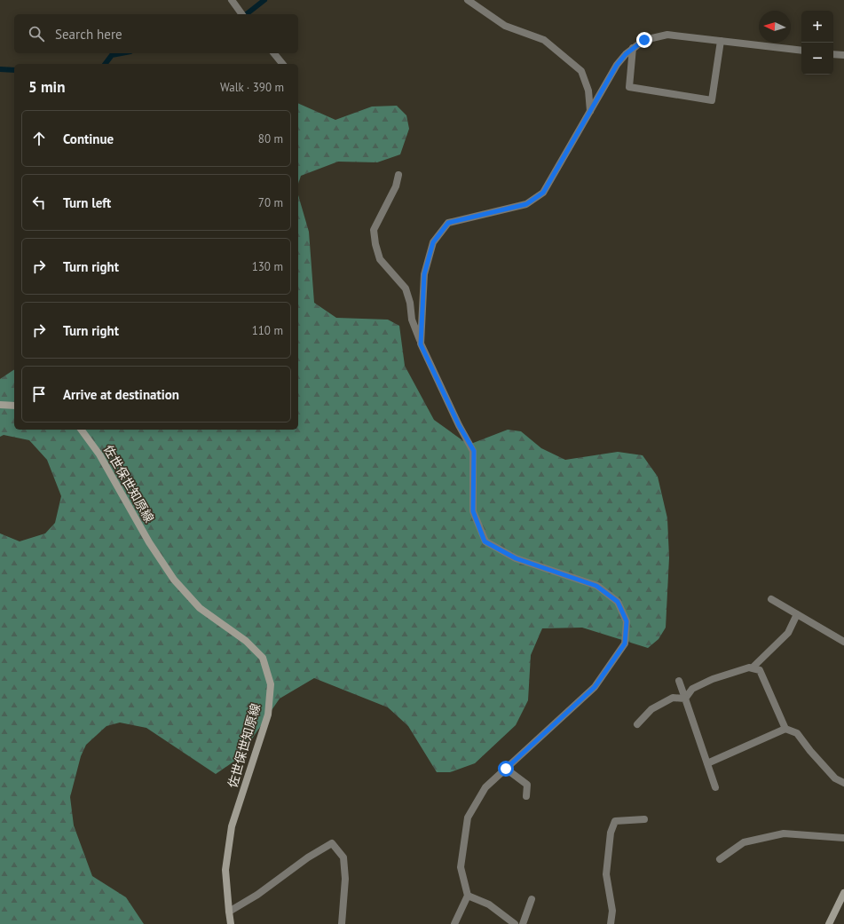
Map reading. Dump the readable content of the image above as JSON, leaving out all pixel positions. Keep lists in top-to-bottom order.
{
  "streets": {
    "main road": ["佐世保世知原線"]
  },
  "north": "left",
  "page": {
    "map_buttons": ["+", "−"],
    "search": "Search here",
    "heading": ["5 min", "Walk · 390 m"],
    "list": [
      ["Continue", "80 m"],
      ["Turn left", "70 m"],
      ["Turn right", "130 m"],
      ["Turn right", "110 m"],
      "Arrive at destination"
    ]
  }
}
